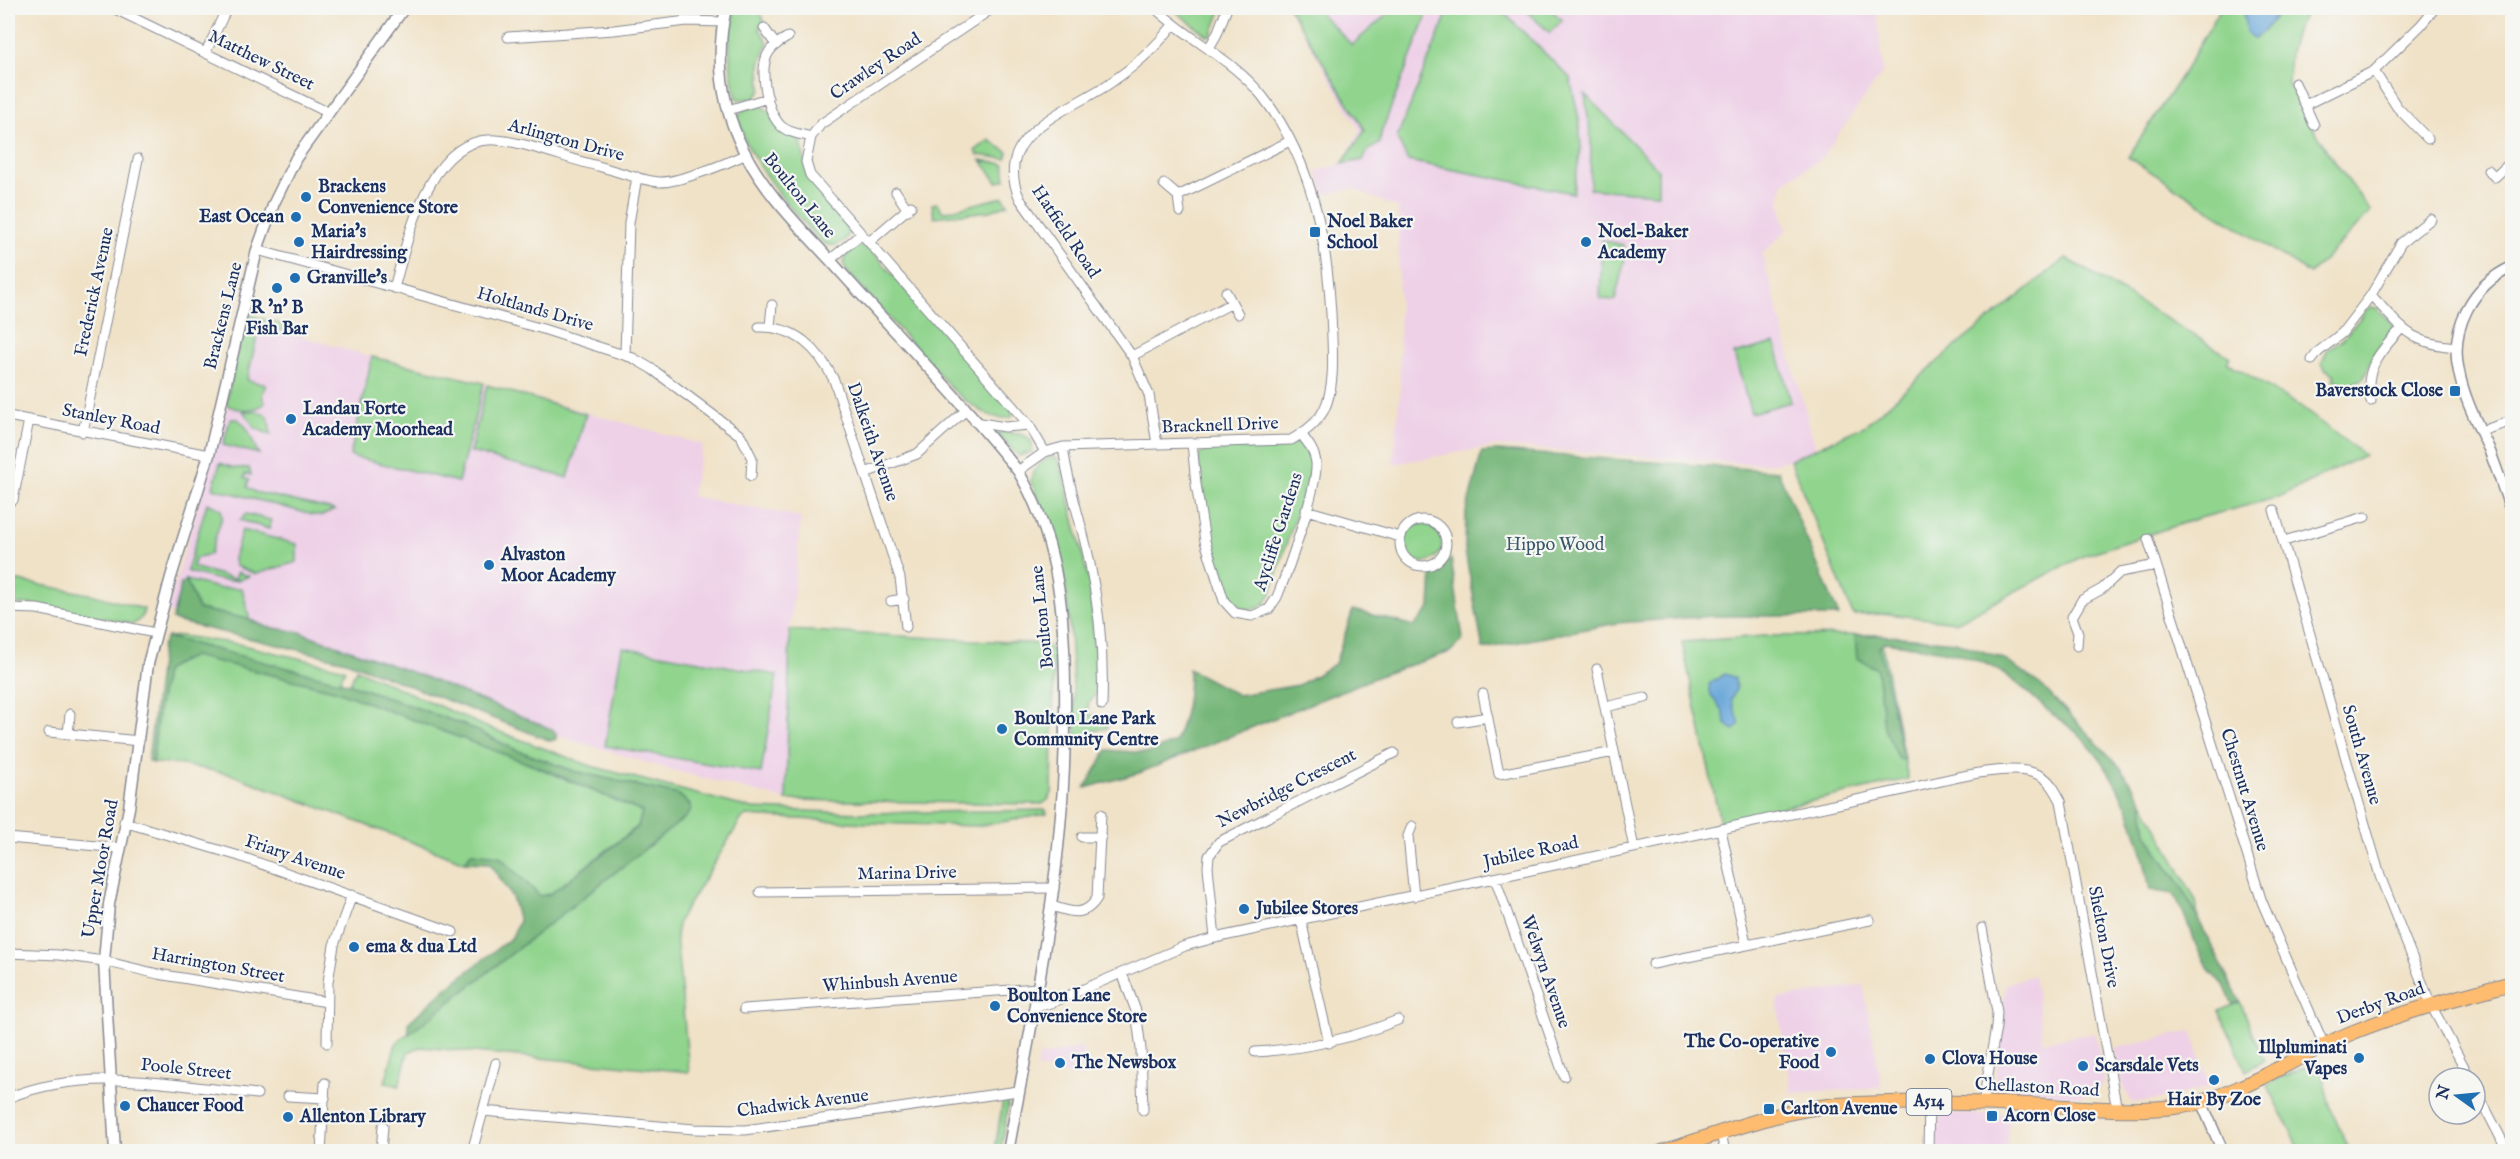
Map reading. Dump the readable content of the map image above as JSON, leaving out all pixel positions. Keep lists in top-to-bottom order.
{
  "streets": {
    "main road": ["Derby Road", "Chellaston Road", "A514"],
    "street": [
      "Matthew Street",
      "Crawley Road",
      "Arlington Drive",
      "Boulton Lane",
      "Hatfield Road",
      "Frederick Avenue",
      "Holtlands Drive",
      "Brackens Lane",
      "Stanley Road",
      "Bracknell Drive",
      "Dalkeith Avenue",
      "Aycliffe Gardens",
      "South Avenue",
      "Newbridge Crescent",
      "Chestnut Avenue",
      "Jubilee Road",
      "Friary Avenue",
      "Upper Moor Road",
      "Marina Drive",
      "Shelton Drive",
      "Harrington Street",
      "Welwyn Avenue",
      "Whinbush Avenue",
      "Poole Street",
      "Chadwick Avenue"
    ]
  },
  "crossings": [
    ["Matthew Street", "Brackens Lane"],
    ["Crawley Road", "Boulton Lane"],
    ["Arlington Drive", "Boulton Lane"],
    ["Arlington Drive", "Holtlands Drive"],
    ["Boulton Lane", "Bracknell Drive"],
    ["Boulton Lane", "Jubilee Road"],
    ["Boulton Lane", "Marina Drive"],
    ["Boulton Lane", "Whinbush Avenue"],
    ["Boulton Lane", "Chadwick Avenue"],
    ["Hatfield Road", "Bracknell Drive"],
    ["Frederick Avenue", "Stanley Road"],
    ["Holtlands Drive", "Brackens Lane"],
    ["Brackens Lane", "Stanley Road"],
    ["Brackens Lane", "Upper Moor Road"],
    ["Bracknell Drive", "Aycliffe Gardens"],
    ["South Avenue", "Derby Road"],
    ["Newbridge Crescent", "Jubilee Road"],
    ["Chestnut Avenue", "Derby Road"],
    ["Jubilee Road", "Shelton Drive"],
    ["Jubilee Road", "Welwyn Avenue"],
    ["Friary Avenue", "Upper Moor Road"],
    ["Upper Moor Road", "Harrington Street"],
    ["Upper Moor Road", "Poole Street"],
    ["Shelton Drive", "Chellaston Road"],
    ["Derby Road", "Chellaston Road"]
  ],
  "parks": ["Hippo Wood"],
  "places": {
    "other": [
      "Brackens Convenience Store",
      "East Ocean",
      "Maria's Hairdressing",
      "Noel-Baker Academy",
      "Granville's",
      "R 'n' B Fish Bar",
      "Landau Forte Academy Moorhead",
      "Alvaston Moor Academy",
      "Boulton Lane Park Community Centre",
      "Jubilee Stores",
      "ema & dua Ltd",
      "Boulton Lane Convenience Store",
      "The Co-operative Food",
      "Illpluminati Vapes",
      "Clova House",
      "The Newsbox",
      "Scarsdale Vets",
      "Hair By Zoe",
      "Chaucer Food",
      "Allenton Library"
    ],
    "transit": [
      "Noel Baker School",
      "Baverstock Close",
      "Carlton Avenue",
      "Acorn Close"
    ]
  },
  "north": "left"
}
